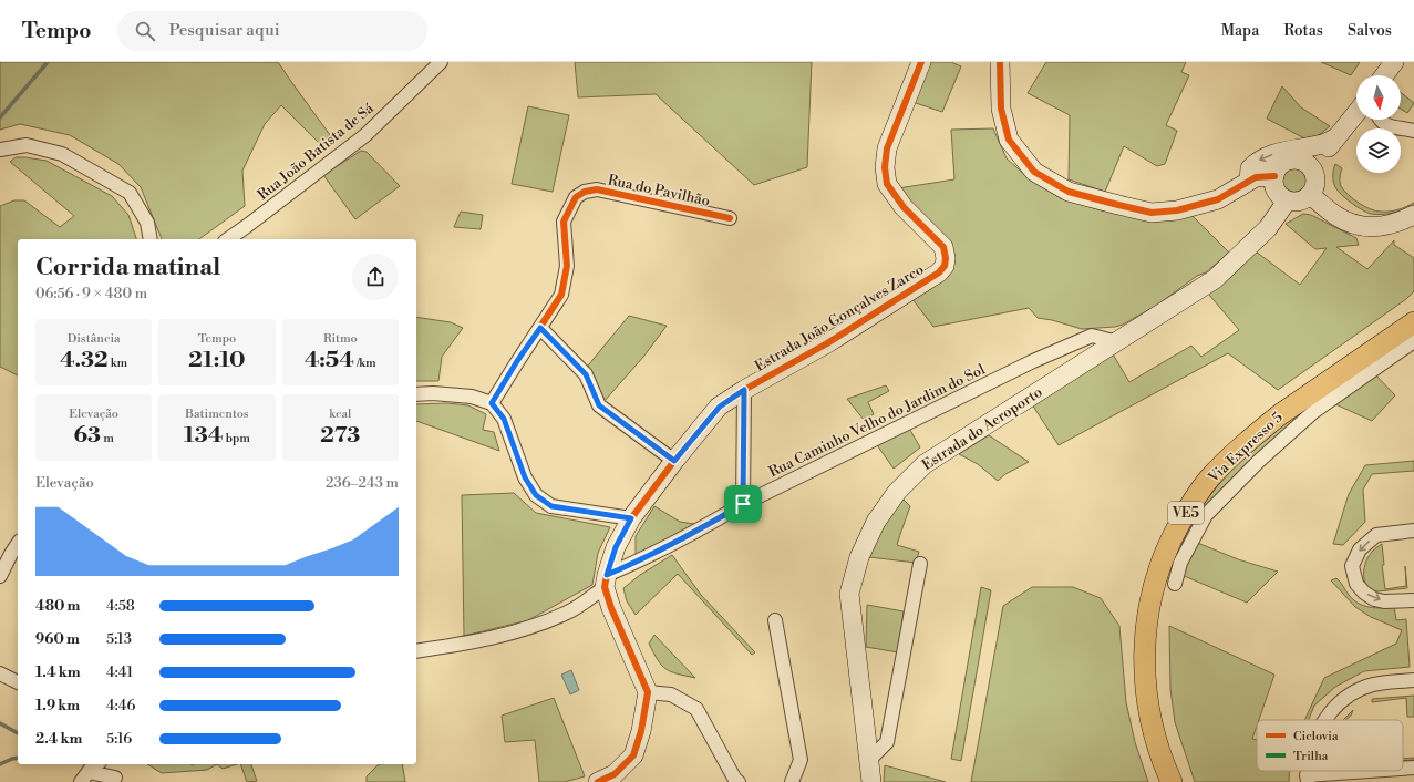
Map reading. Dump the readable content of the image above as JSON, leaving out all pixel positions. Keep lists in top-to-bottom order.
{
  "streets": {
    "main road": ["Via Expresso 5", "VE5"],
    "street": [
      "Rua João Batista de Sá",
      "Rua do Pavilhão",
      "Estrada João Gonçalves Zarco",
      "Rua Caminho Velho do Jardim do Sol",
      "Estrada do Aeroporto"
    ]
  },
  "crossings": [
    ["Estrada João Gonçalves Zarco", "Rua Caminho Velho do Jardim do Sol"],
    ["Rua Caminho Velho do Jardim do Sol", "Estrada do Aeroporto"]
  ],
  "legend": ["Ciclovia", "Trilha"],
  "north": "bottom",
  "page": {
    "header": "Tempo",
    "search": "Pesquisar aqui",
    "nav": ["Mapa", "Rotas", "Salvos"],
    "heading": ["Corrida matinal", "06:56 · 9 × 480 m"],
    "stats": [
      ["Distância", "4.32 km"],
      ["Tempo", "21:10"],
      ["Ritmo", "4:54 /km"],
      ["Elevação", "63 m"],
      ["Batimentos", "134 bpm"],
      ["kcal", "273"]
    ],
    "chart": ["Elevação", "236–243 m"],
    "list": [
      {
        "name": "480 m",
        "note": "4:58"
      },
      {
        "name": "960 m",
        "note": "5:13"
      },
      {
        "name": "1.4 km",
        "note": "4:41"
      },
      {
        "name": "1.9 km",
        "note": "4:46"
      },
      {
        "name": "2.4 km",
        "note": "5:16"
      }
    ]
  }
}
